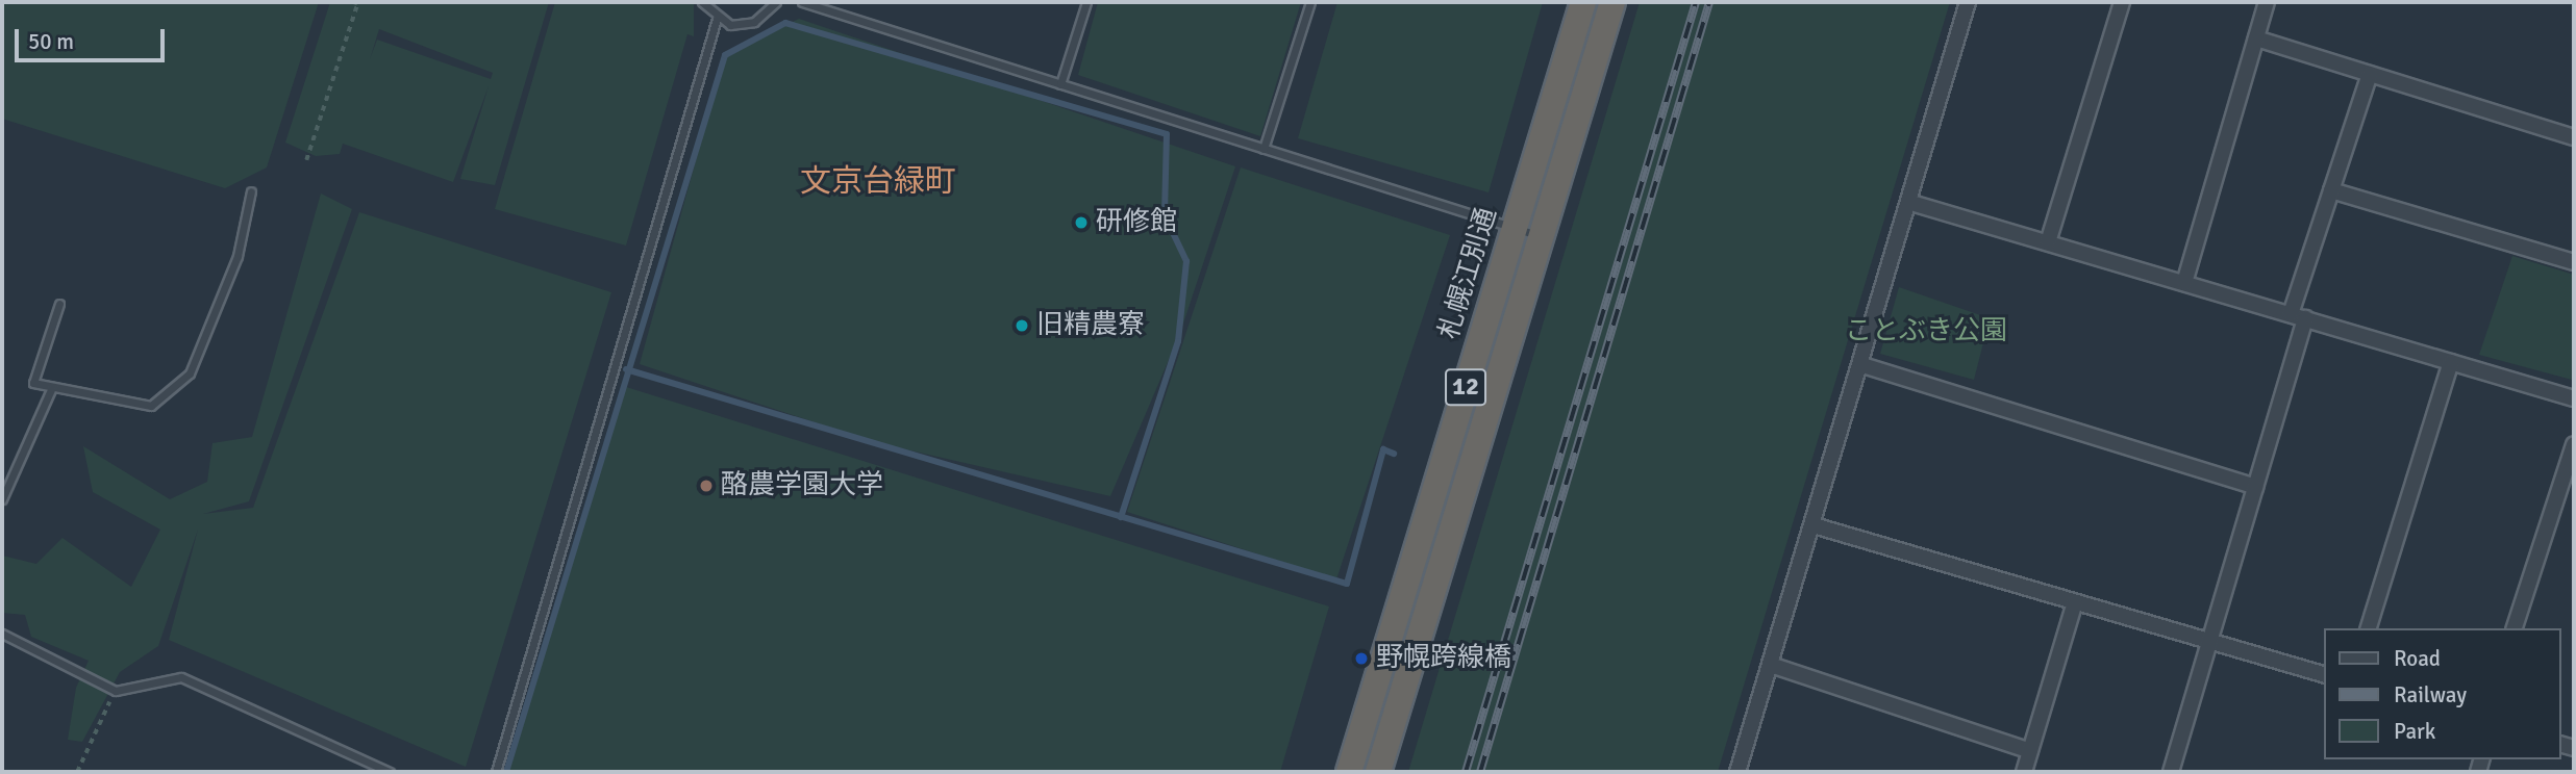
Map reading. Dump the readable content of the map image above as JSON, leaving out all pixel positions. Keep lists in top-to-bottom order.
{
  "streets": {
    "highway": ["札幌江別通", "12"]
  },
  "districts": ["文京台緑町"],
  "parks": ["ことぶき公園"],
  "places": [
    "研修館",
    "旧精農寮",
    "酪農学園大学",
    "野幌跨線橋"
  ],
  "legend": ["Road", "Railway", "Park"],
  "scale_bar": "50 m"
}
